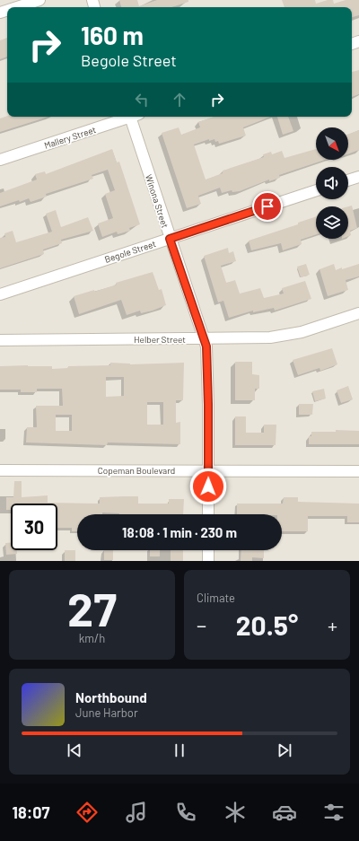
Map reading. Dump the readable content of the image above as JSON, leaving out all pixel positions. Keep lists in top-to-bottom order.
{
  "streets": {
    "street": [
      "Mallery Street",
      "Winona Street",
      "Begole Street",
      "Helber Street",
      "Copeman Boulevard"
    ]
  },
  "crossings": [
    ["Winona Street", "Begole Street"],
    ["Winona Street", "Helber Street"],
    ["Winona Street", "Copeman Boulevard"]
  ],
  "north": "bottom right",
  "page": {
    "turn": ["160 m", "Begole Street"],
    "limit": "30",
    "trip": "18:08 · 1 min · 230 m",
    "tile": [
      ["27", "km/h"],
      "Climate"
    ],
    "heat": ["−", "20.5°", "+"],
    "song": ["Northbound", "June Harbor"],
    "tabs": "18:07"
  }
}
